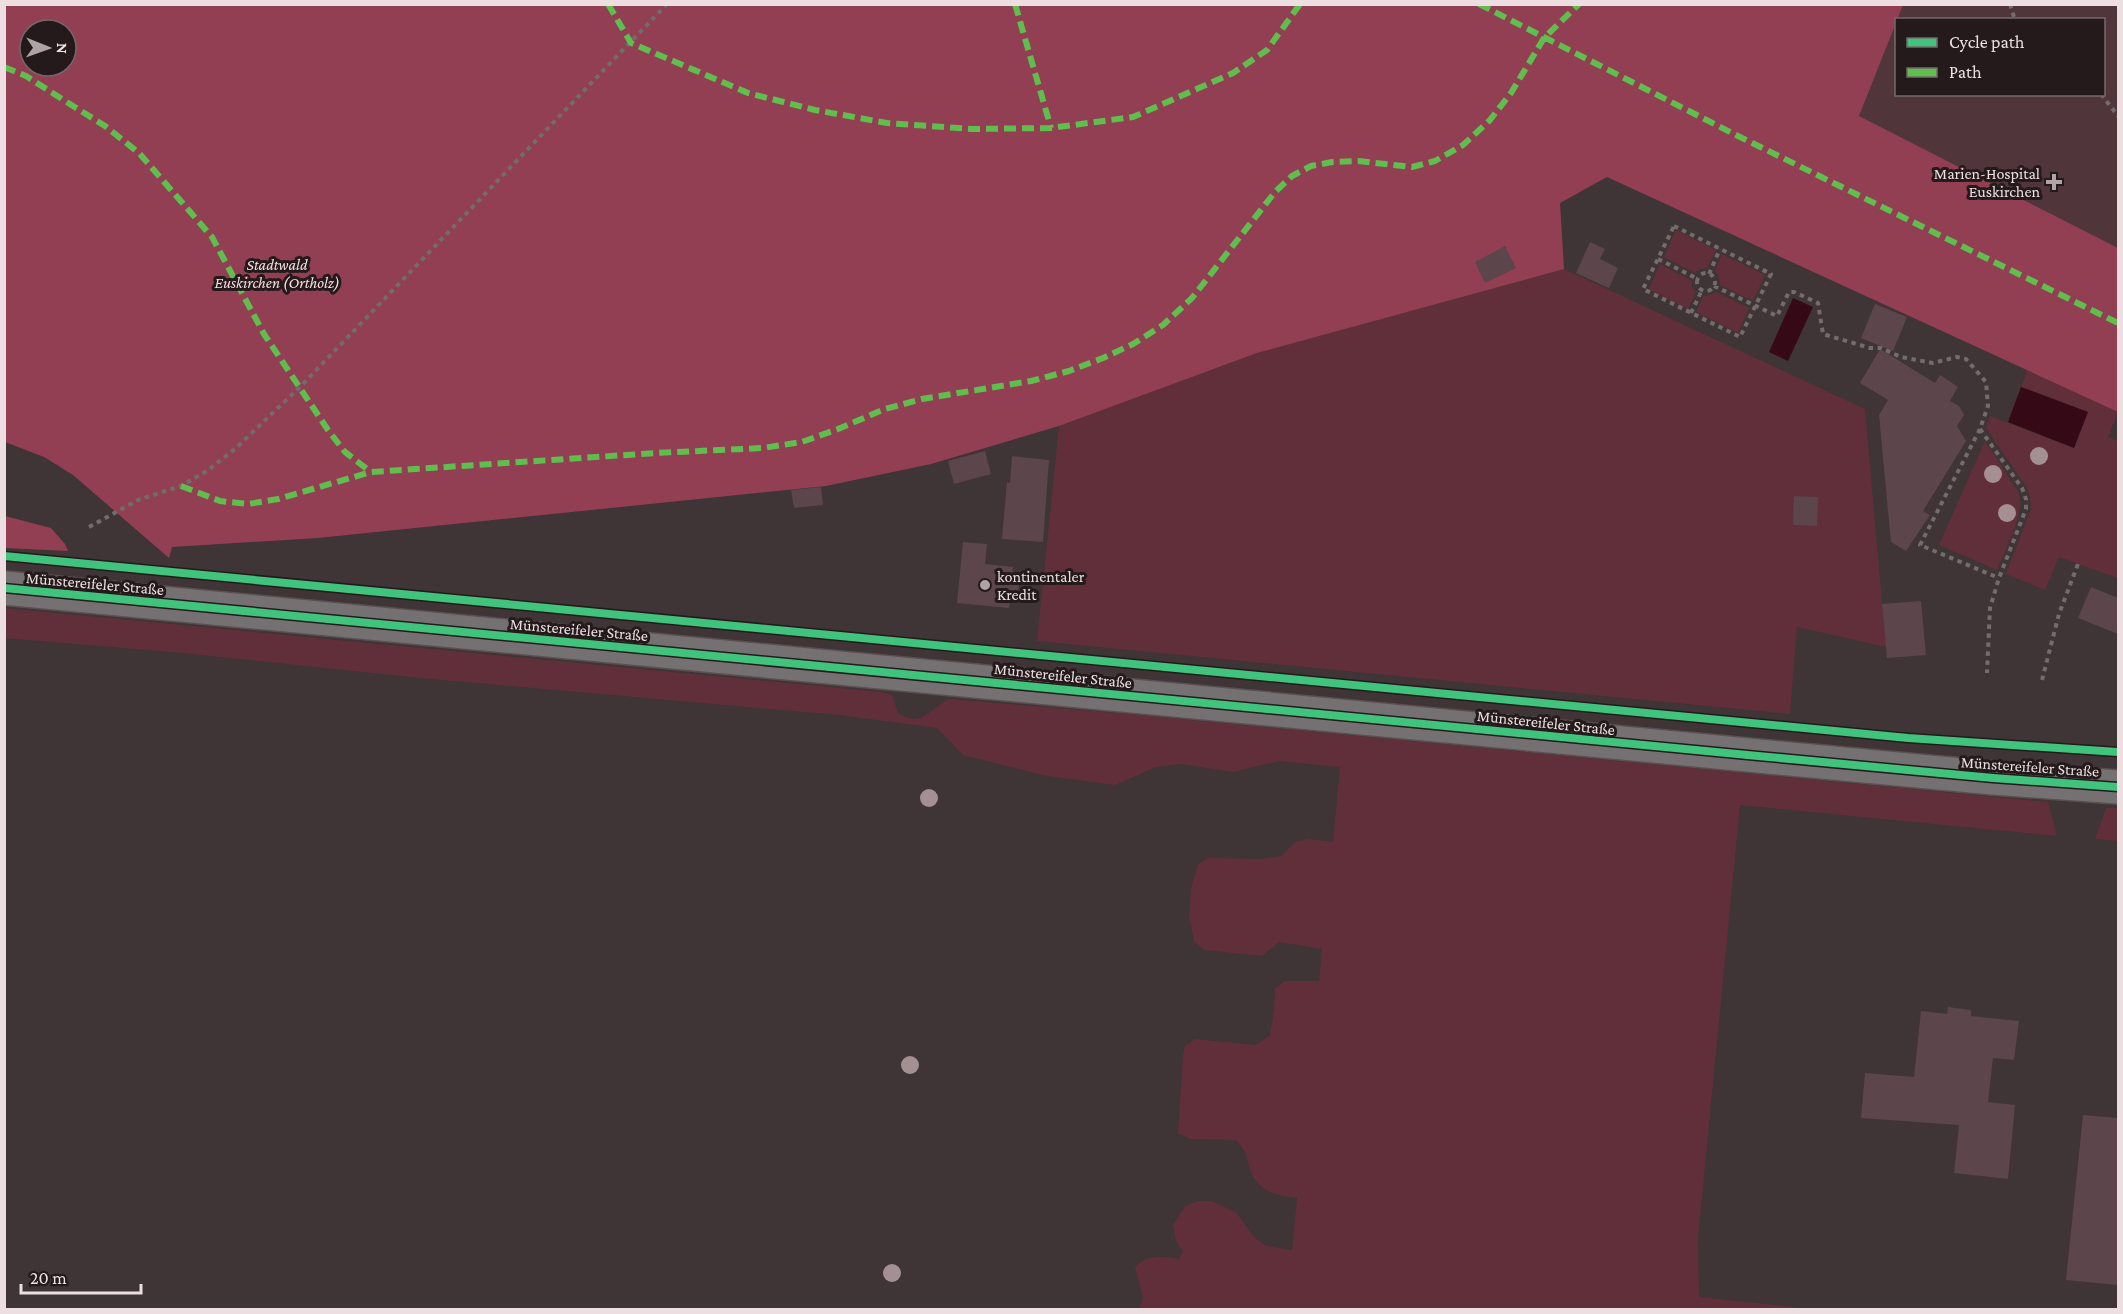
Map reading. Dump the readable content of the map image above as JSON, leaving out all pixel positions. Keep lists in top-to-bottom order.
{
  "streets": {
    "street": ["Münstereifeler Straße"]
  },
  "parks": ["Stadtwald Euskirchen (Ortholz)"],
  "places": {
    "health": ["Marien-Hospital Euskirchen"],
    "other": ["kontinentaler Kredit"]
  },
  "legend": ["Cycle path", "Path"],
  "scale_bar": "20 m",
  "north": "right"
}
